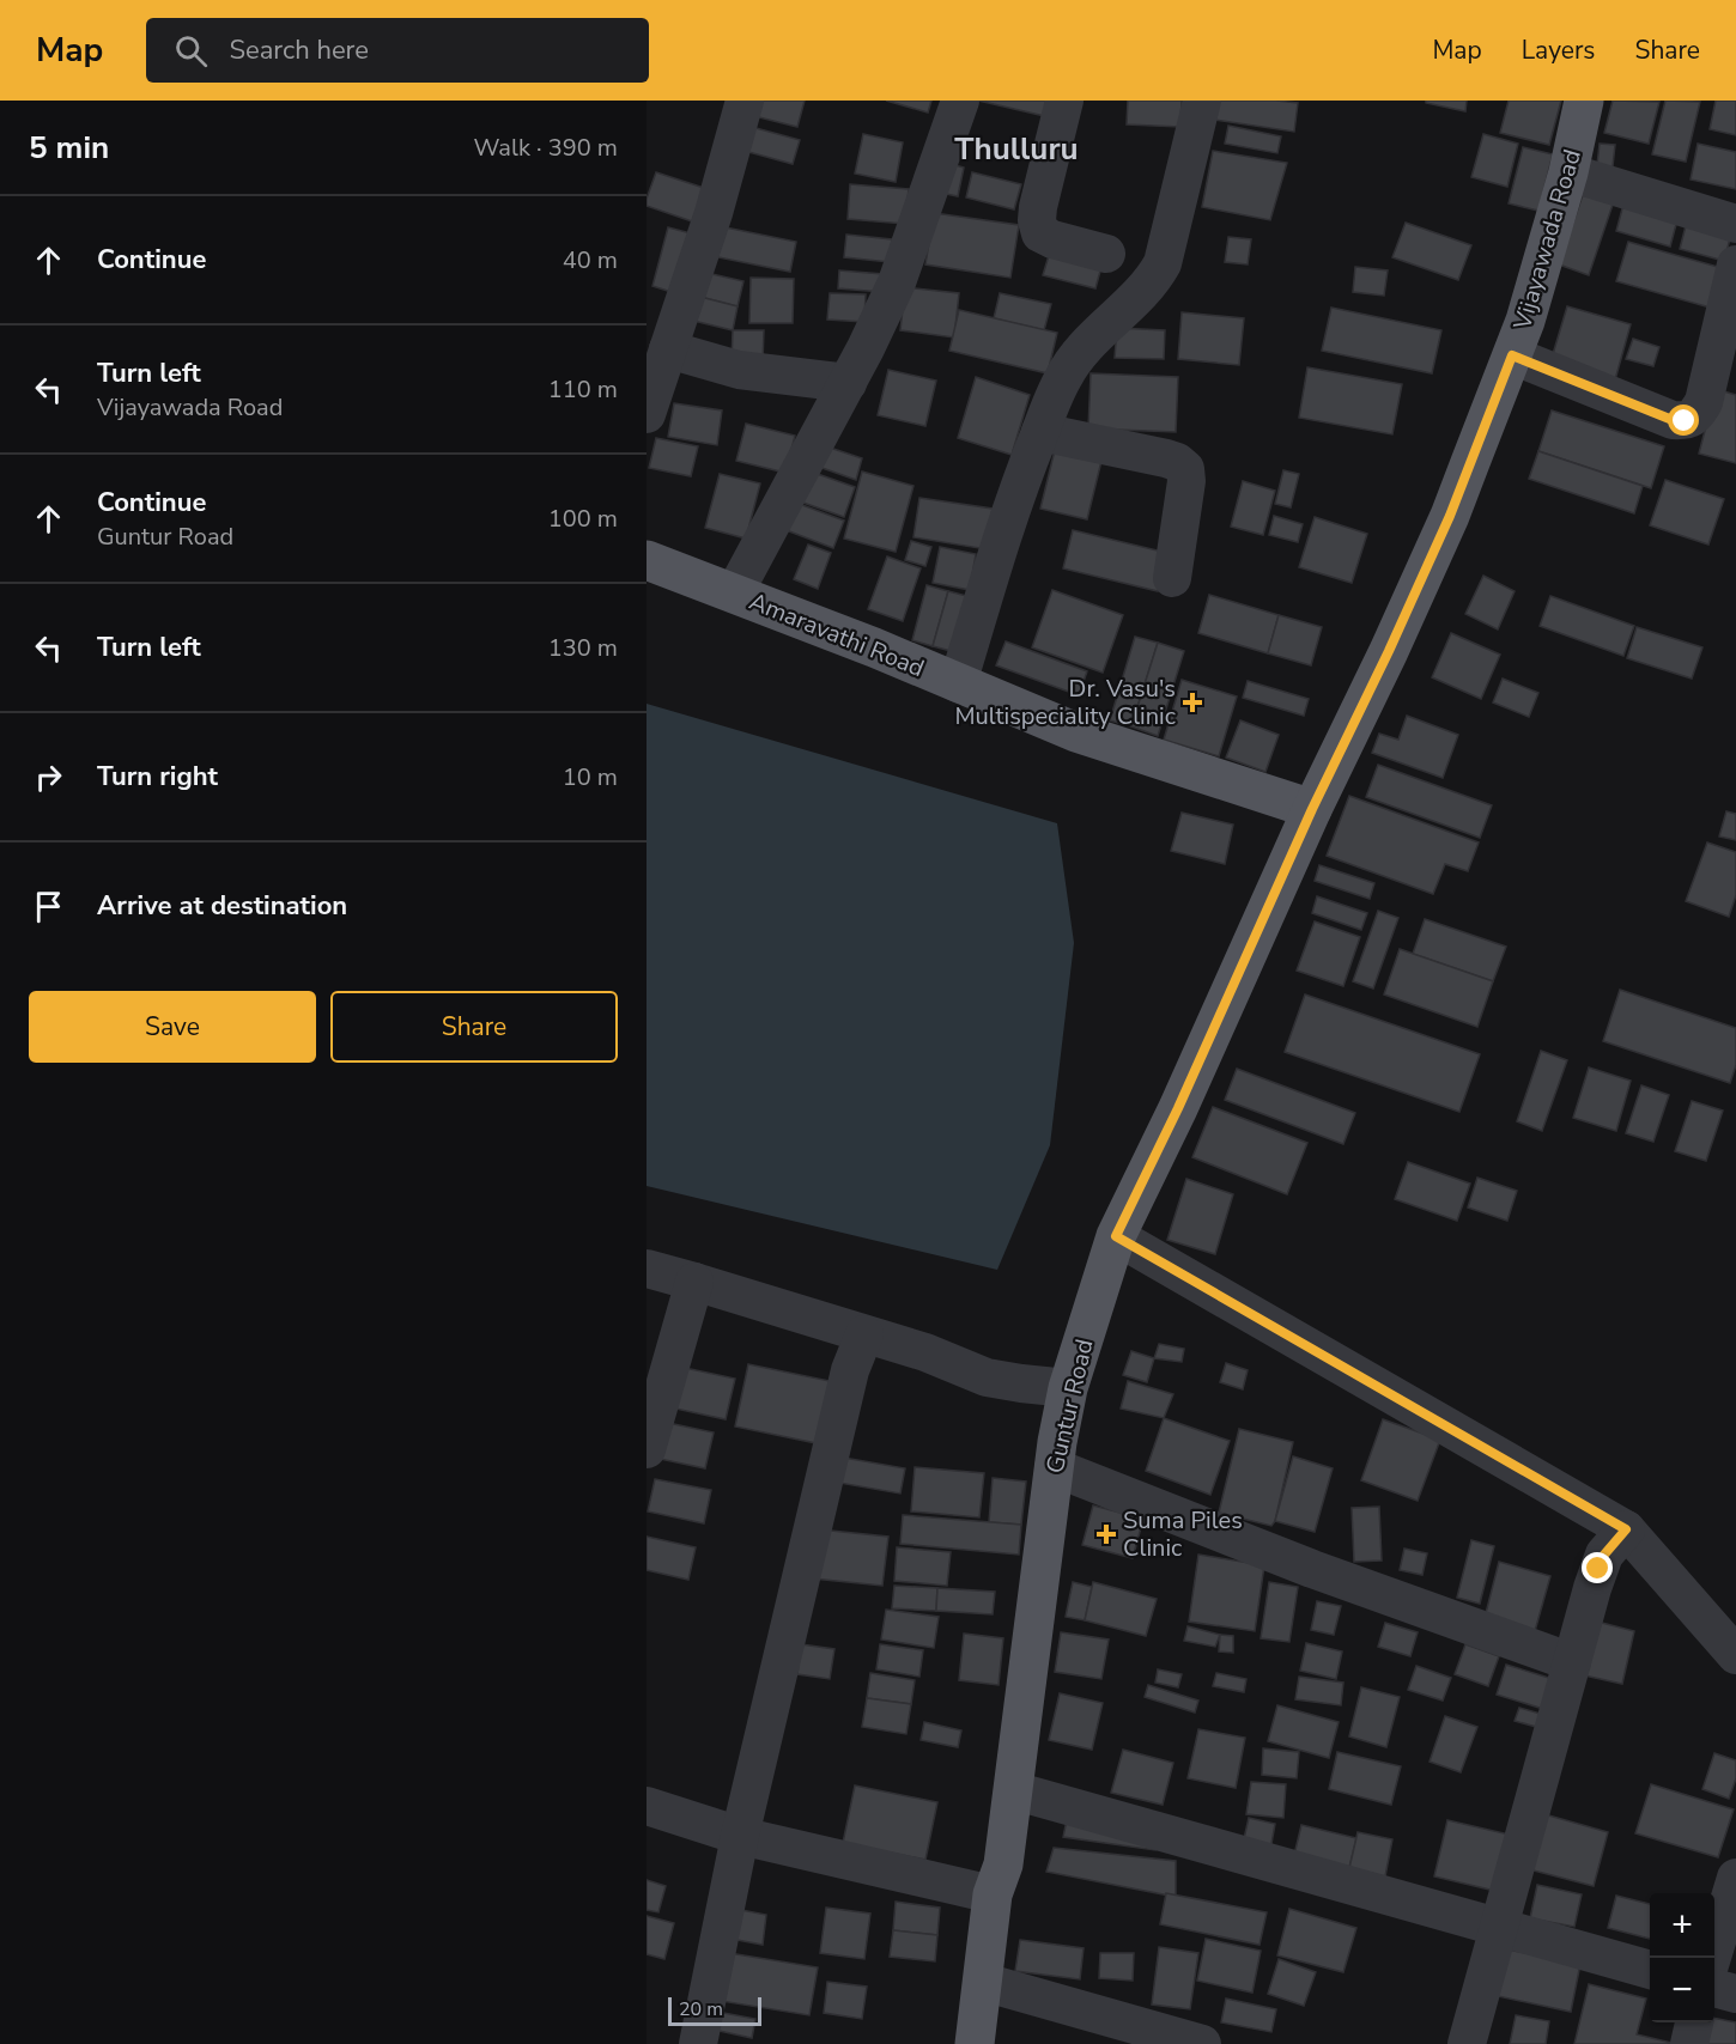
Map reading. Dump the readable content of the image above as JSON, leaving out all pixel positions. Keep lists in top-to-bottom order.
{
  "streets": {
    "main road": ["Vijayawada Road", "Amaravathi Road", "Guntur Road"]
  },
  "crossings": [
    ["Vijayawada Road", "Amaravathi Road"],
    ["Vijayawada Road", "Guntur Road"],
    ["Amaravathi Road", "Guntur Road"]
  ],
  "districts": ["Thulluru"],
  "places": {
    "health": ["Dr. Vasu's Multispeciality Clinic", "Suma Piles Clinic"]
  },
  "scale_bar": "20 m",
  "page": {
    "header": "Map",
    "search": "Search here",
    "nav": ["Map", "Layers", "Share"],
    "heading": ["5 min", "Walk · 390 m"],
    "list": [
      ["Continue", "40 m"],
      ["Turn left", "Vijayawada Road", "110 m"],
      ["Continue", "Guntur Road", "100 m"],
      ["Turn left", "130 m"],
      ["Turn right", "10 m"],
      "Arrive at destination"
    ],
    "buttons": ["Save", "Share"],
    "map_buttons": ["+", "−"],
    "scale": "20 m"
  }
}
